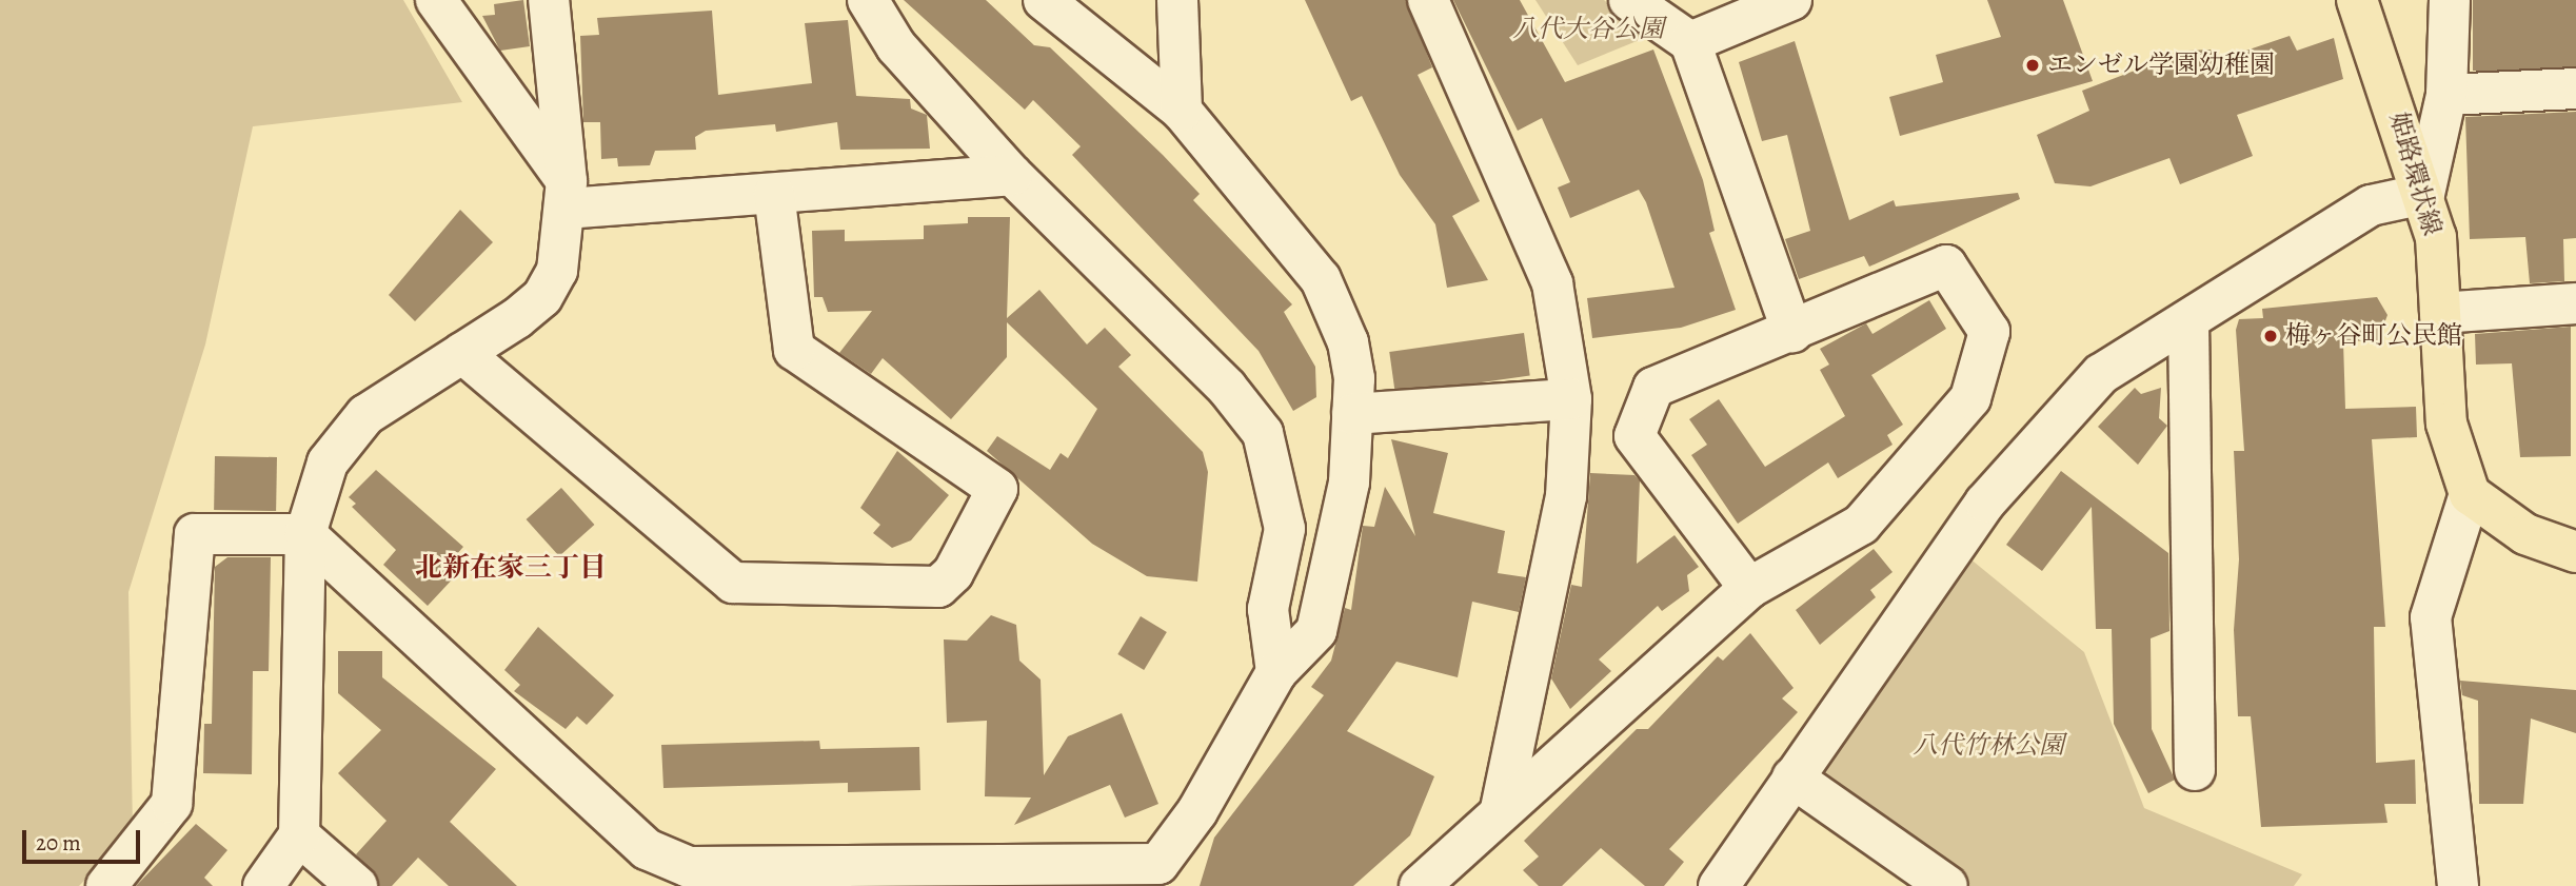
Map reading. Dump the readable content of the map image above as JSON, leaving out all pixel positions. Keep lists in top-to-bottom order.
{
  "streets": {
    "main road": ["姫路環状線"]
  },
  "districts": ["北新在家三丁目"],
  "parks": ["八代大谷公園", "八代竹林公園"],
  "places": ["エンゼル学園幼稚園", "梅ヶ谷町公民館"],
  "scale_bar": "20 m"
}
